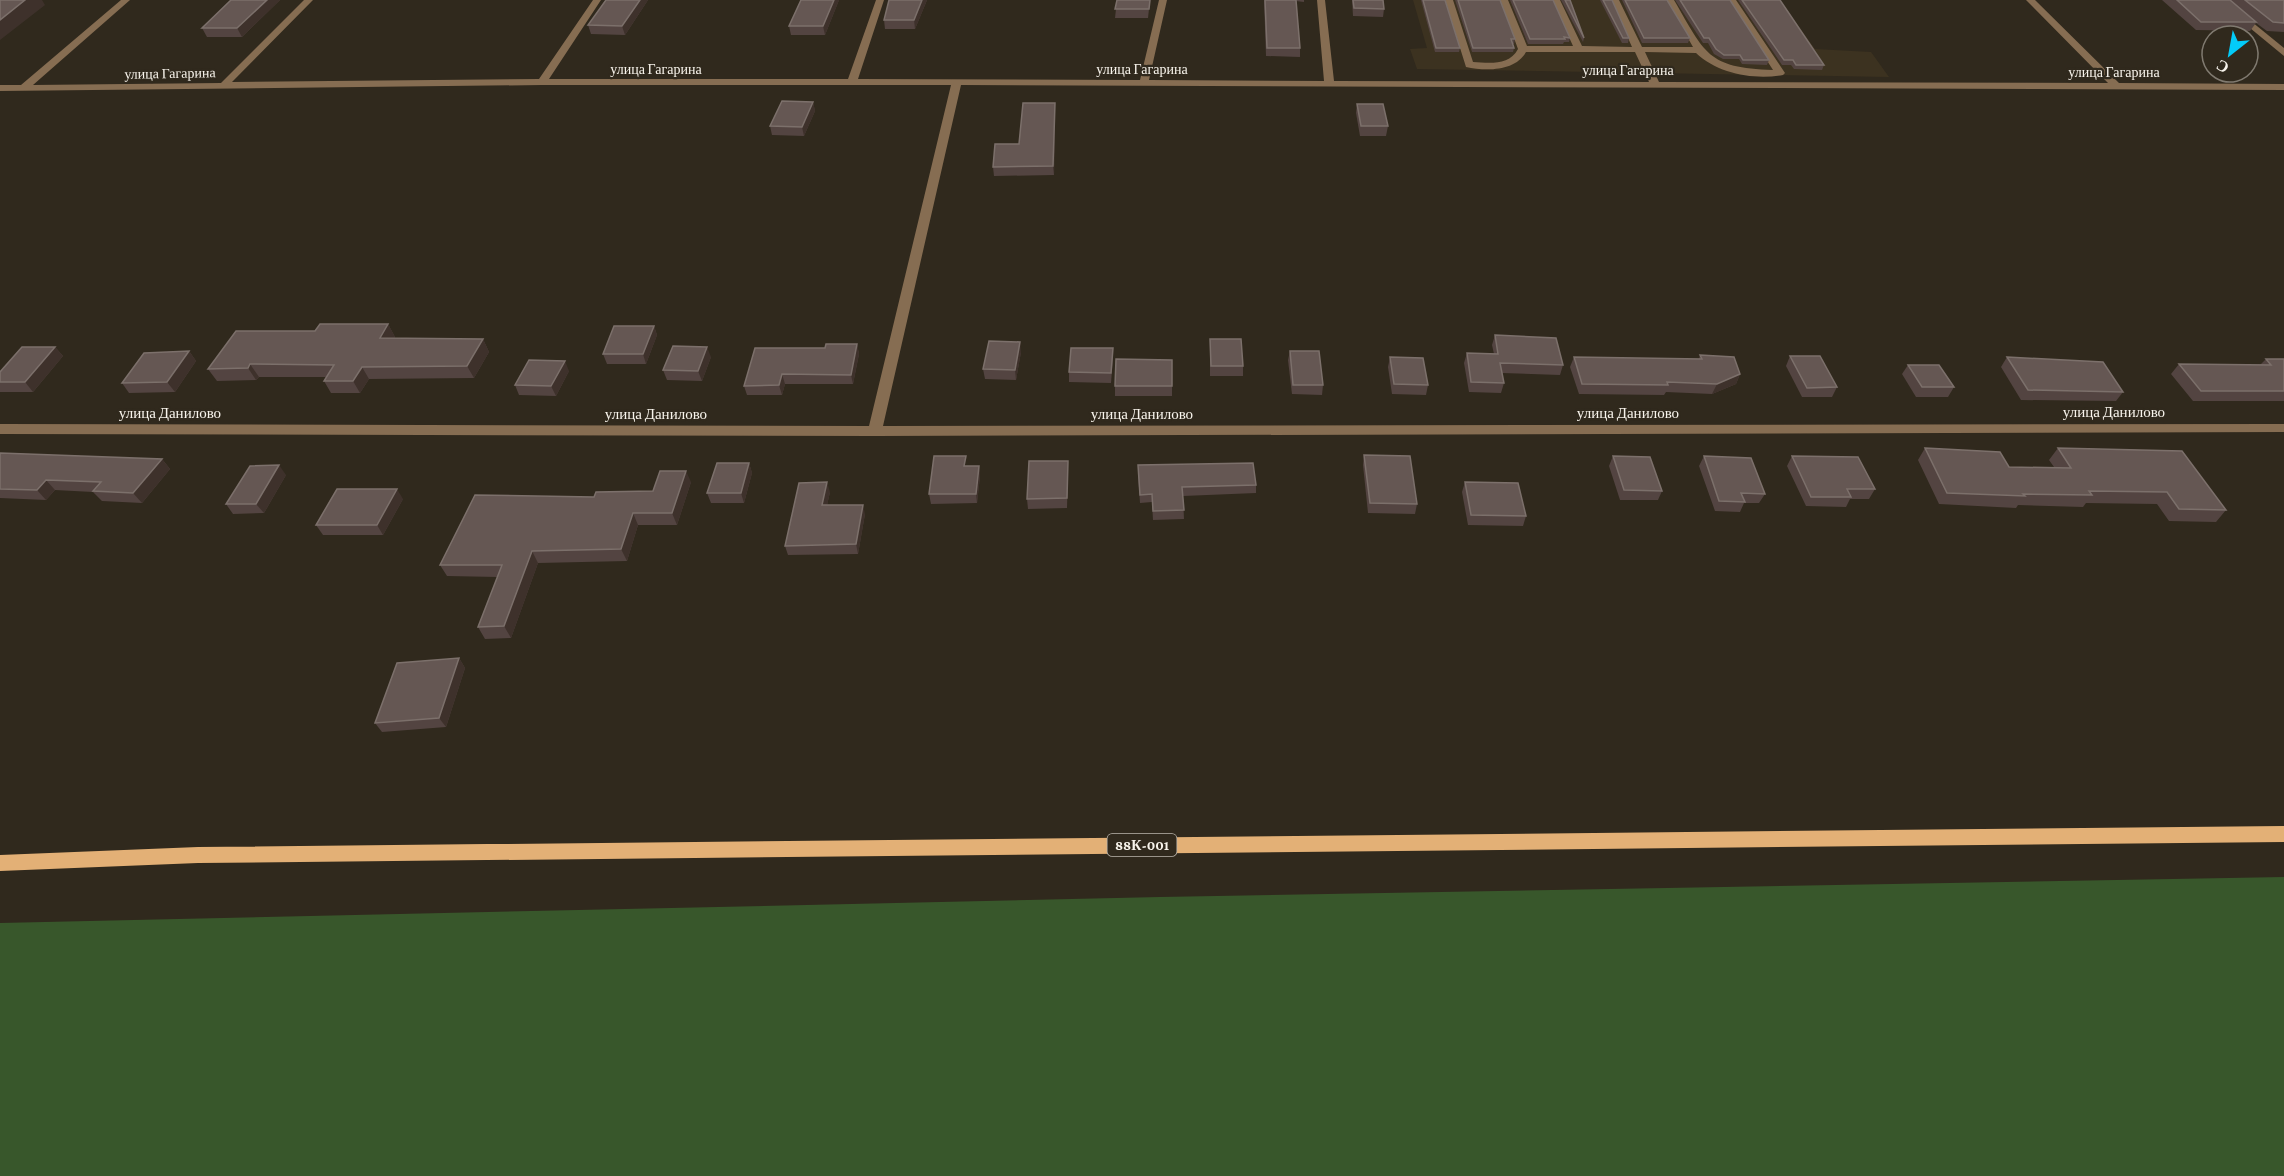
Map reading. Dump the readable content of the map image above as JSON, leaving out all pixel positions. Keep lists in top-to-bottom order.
{
  "streets": {
    "main road": ["88К-001"],
    "street": ["улица Гагарина", "улица Данилово"]
  },
  "north": "bottom left"
}
